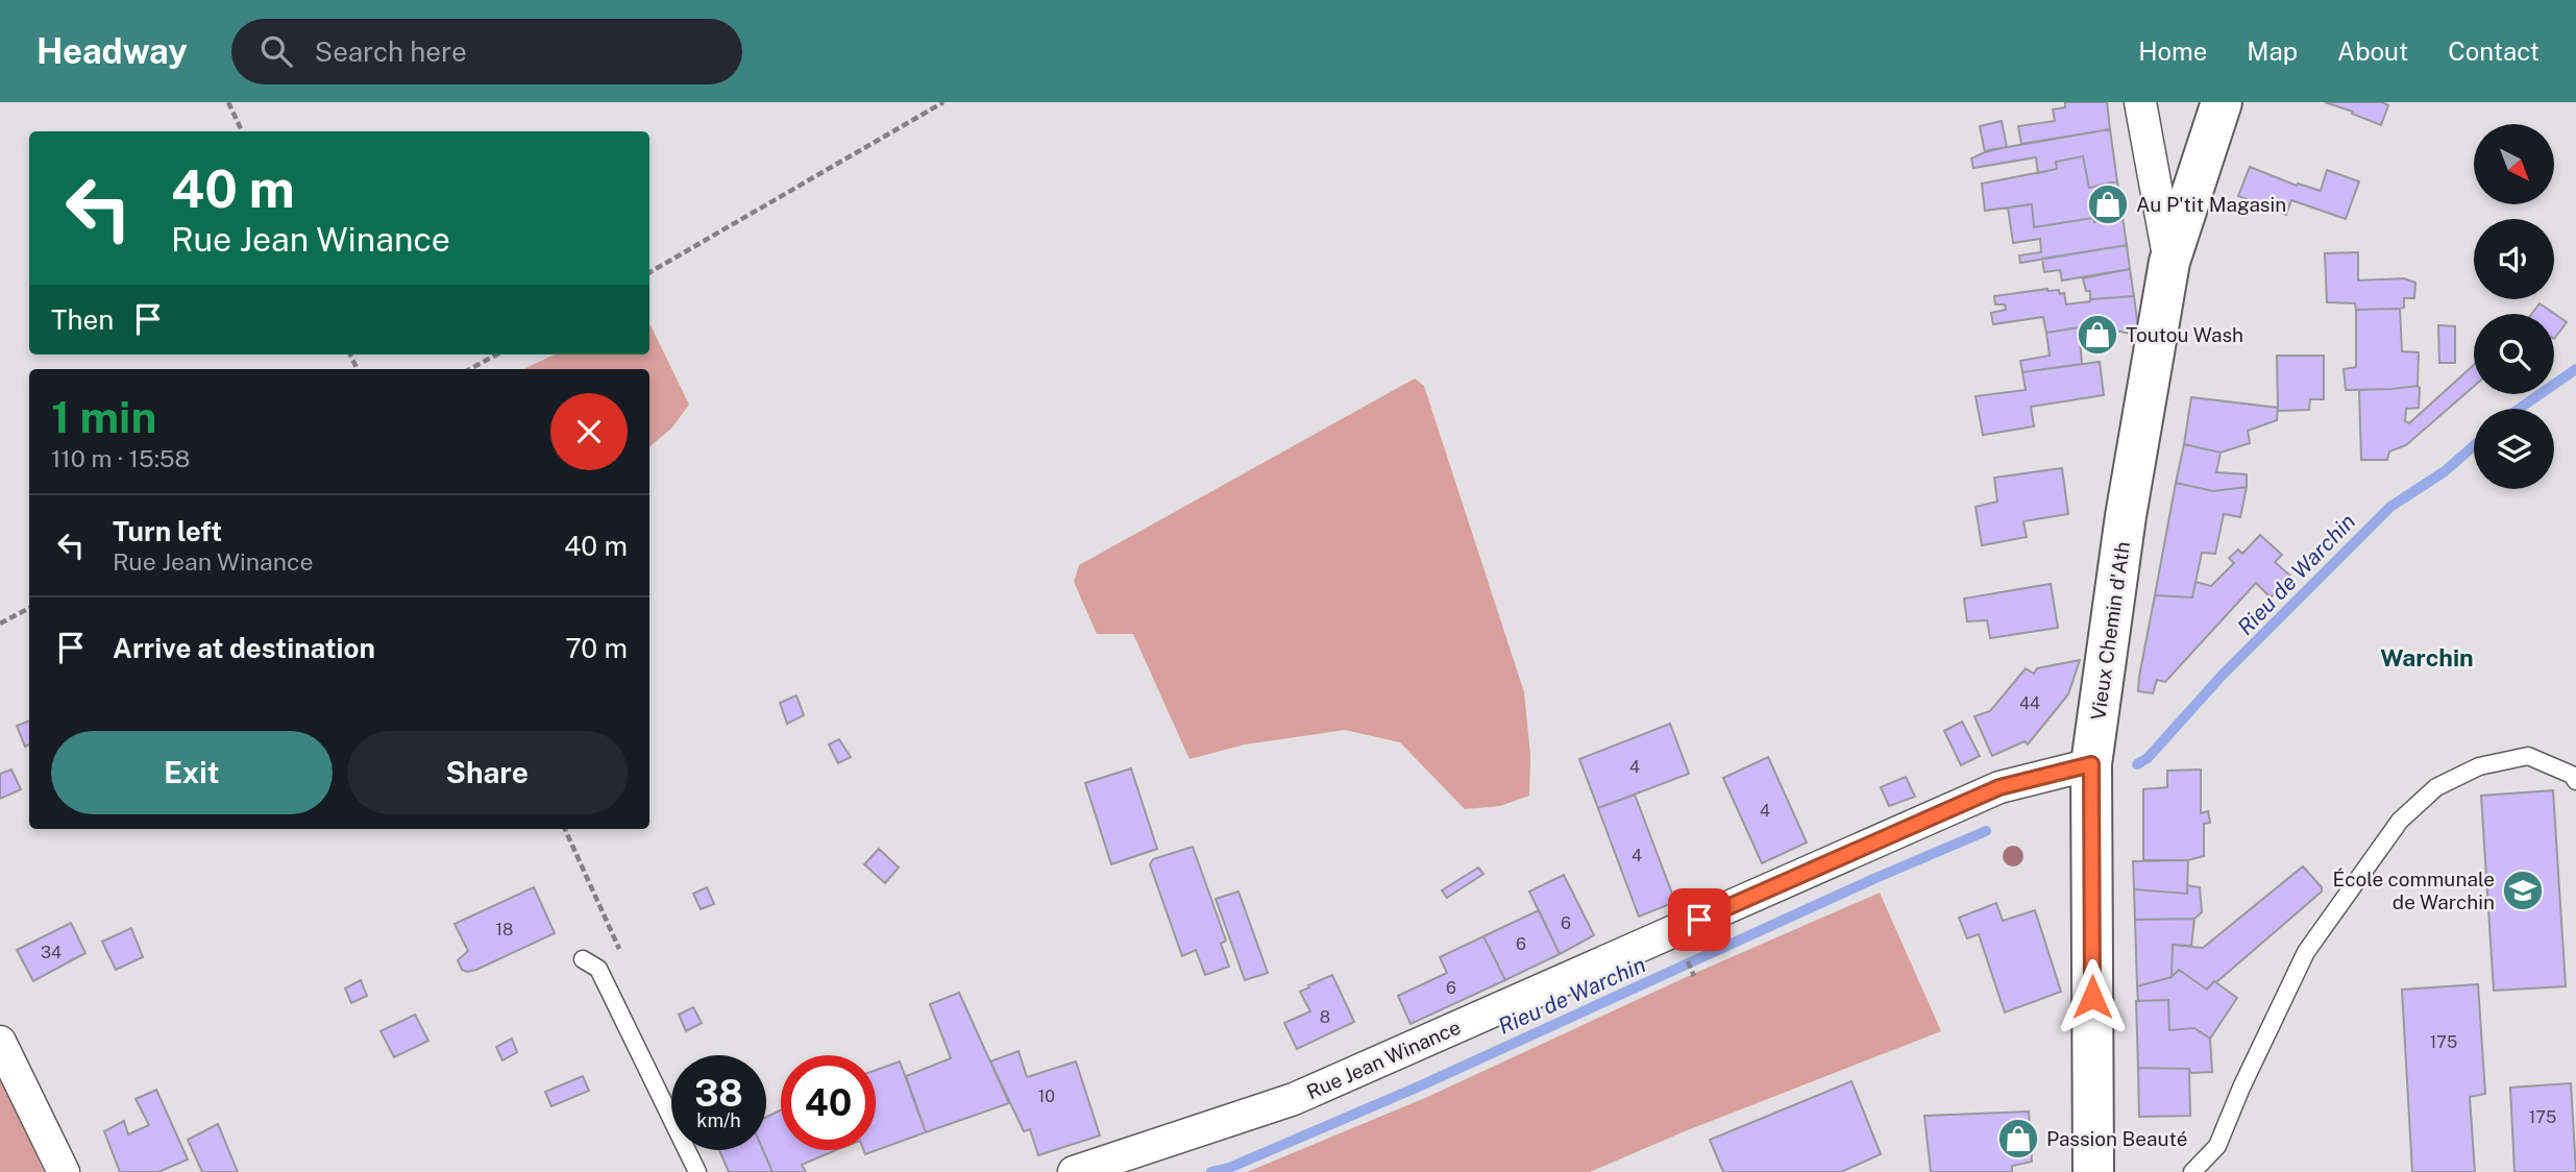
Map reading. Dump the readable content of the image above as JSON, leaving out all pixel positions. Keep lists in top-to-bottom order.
{
  "streets": {
    "street": ["Vieux Chemin d'Ath", "Rue Jean Winance"]
  },
  "crossings": [
    ["Vieux Chemin d'Ath", "Rue Jean Winance"]
  ],
  "districts": ["Warchin"],
  "water": ["Rieu de Warchin"],
  "places": {
    "shop": ["Au P'tit Magasin", "Toutou Wash", "Passion Beauté"],
    "school or university": ["École communale de Warchin"]
  },
  "house_numbers": [
    "44",
    "4",
    "4",
    "4",
    "6",
    "18",
    "6",
    "34",
    "6",
    "8",
    "175",
    "10",
    "175"
  ],
  "north": "bottom right",
  "page": {
    "header": "Headway",
    "search": "Search here",
    "nav": [
      "Home",
      "Map",
      "About",
      "Contact"
    ],
    "turn": ["40 m", "Rue Jean Winance"],
    "then": "Then",
    "heading": ["1 min", "110 m · 15:58"],
    "list": [
      {
        "name": "Turn left",
        "note": "Rue Jean Winance",
        "value": "40 m"
      },
      {
        "name": "Arrive at destination",
        "value": "70 m"
      }
    ],
    "buttons": ["Exit", "Share"],
    "speed": "38 km/h",
    "limit": "40"
  }
}
